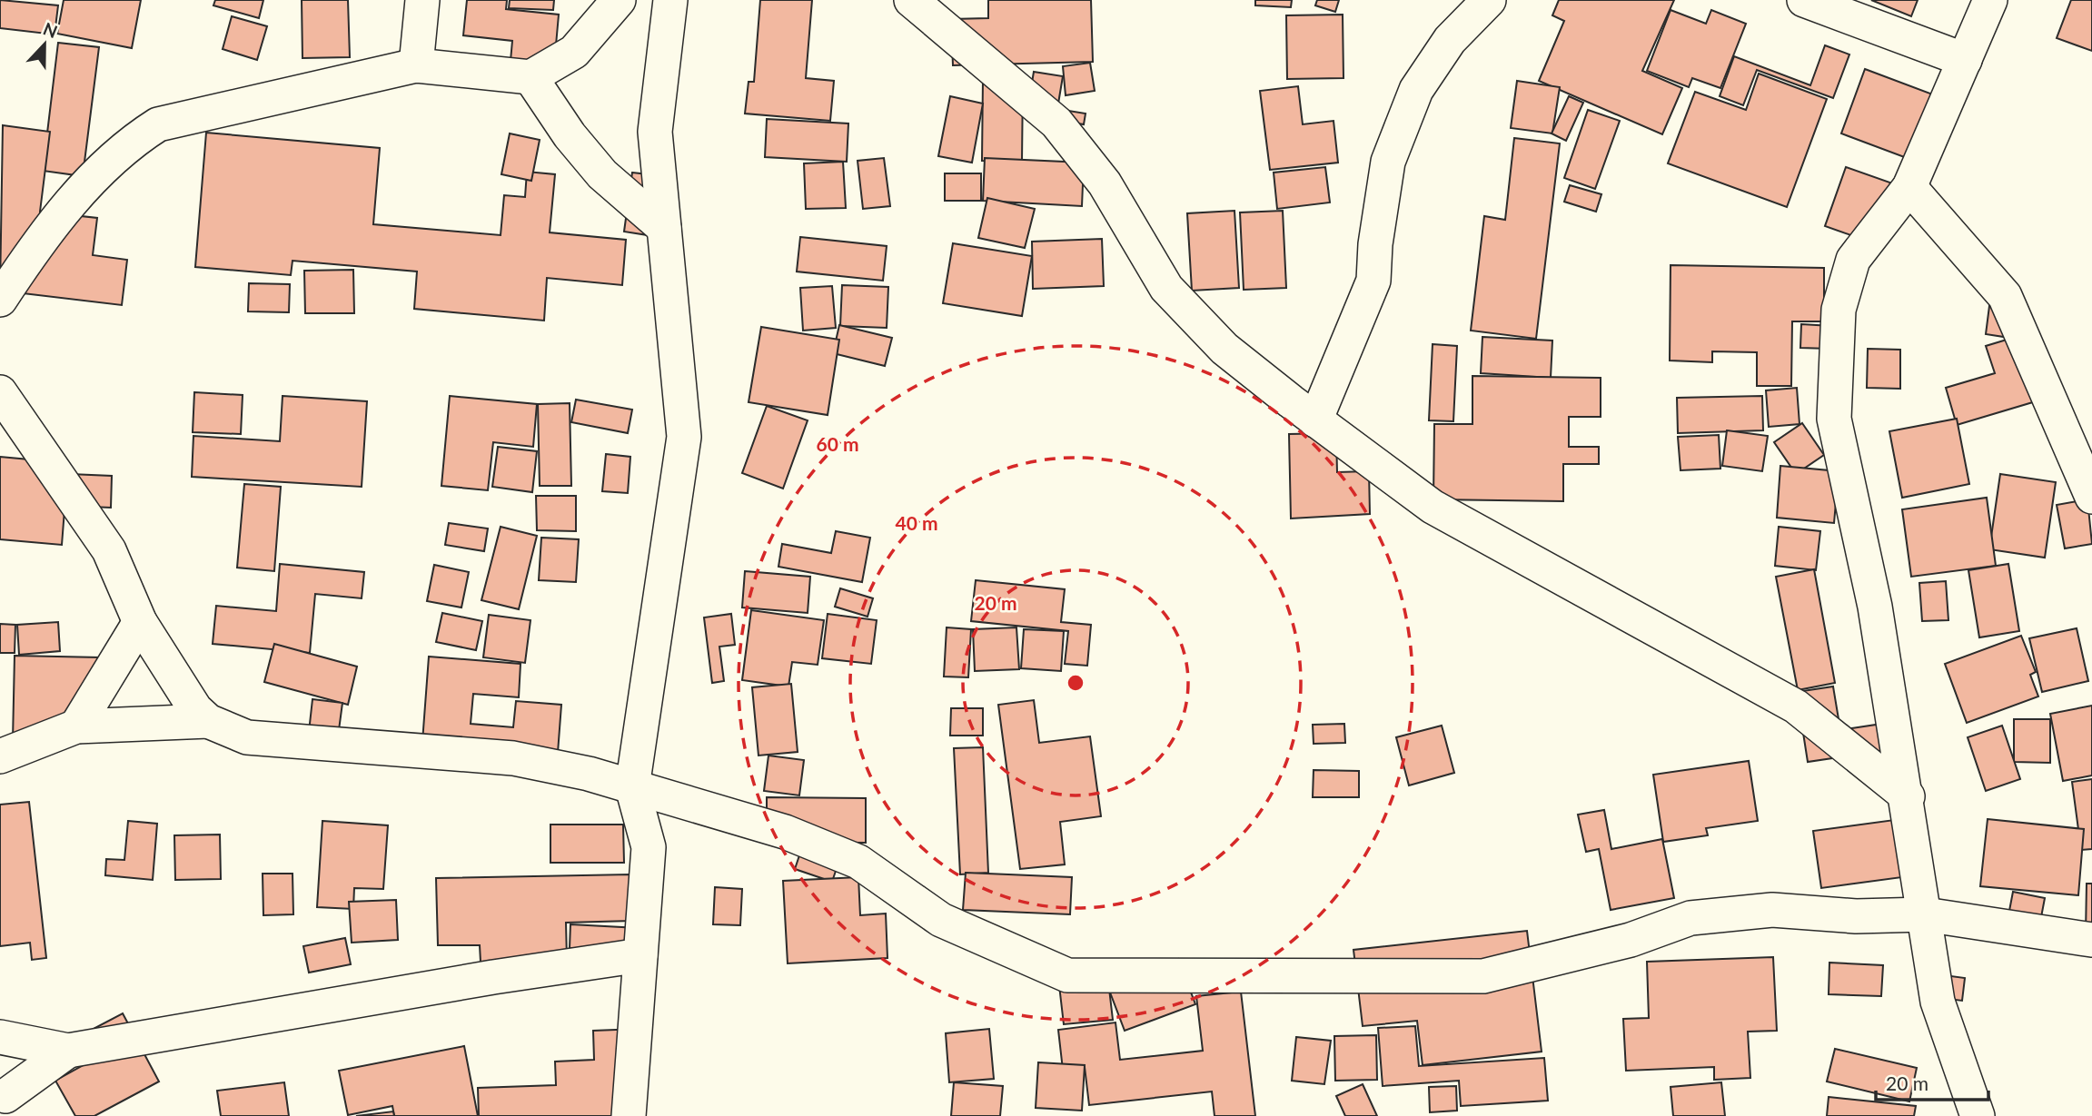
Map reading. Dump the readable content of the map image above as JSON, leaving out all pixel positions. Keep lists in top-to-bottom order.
{
  "scale_bar": "20 m",
  "north": "top",
  "rings": ["60 m", "40 m", "20 m"]
}
